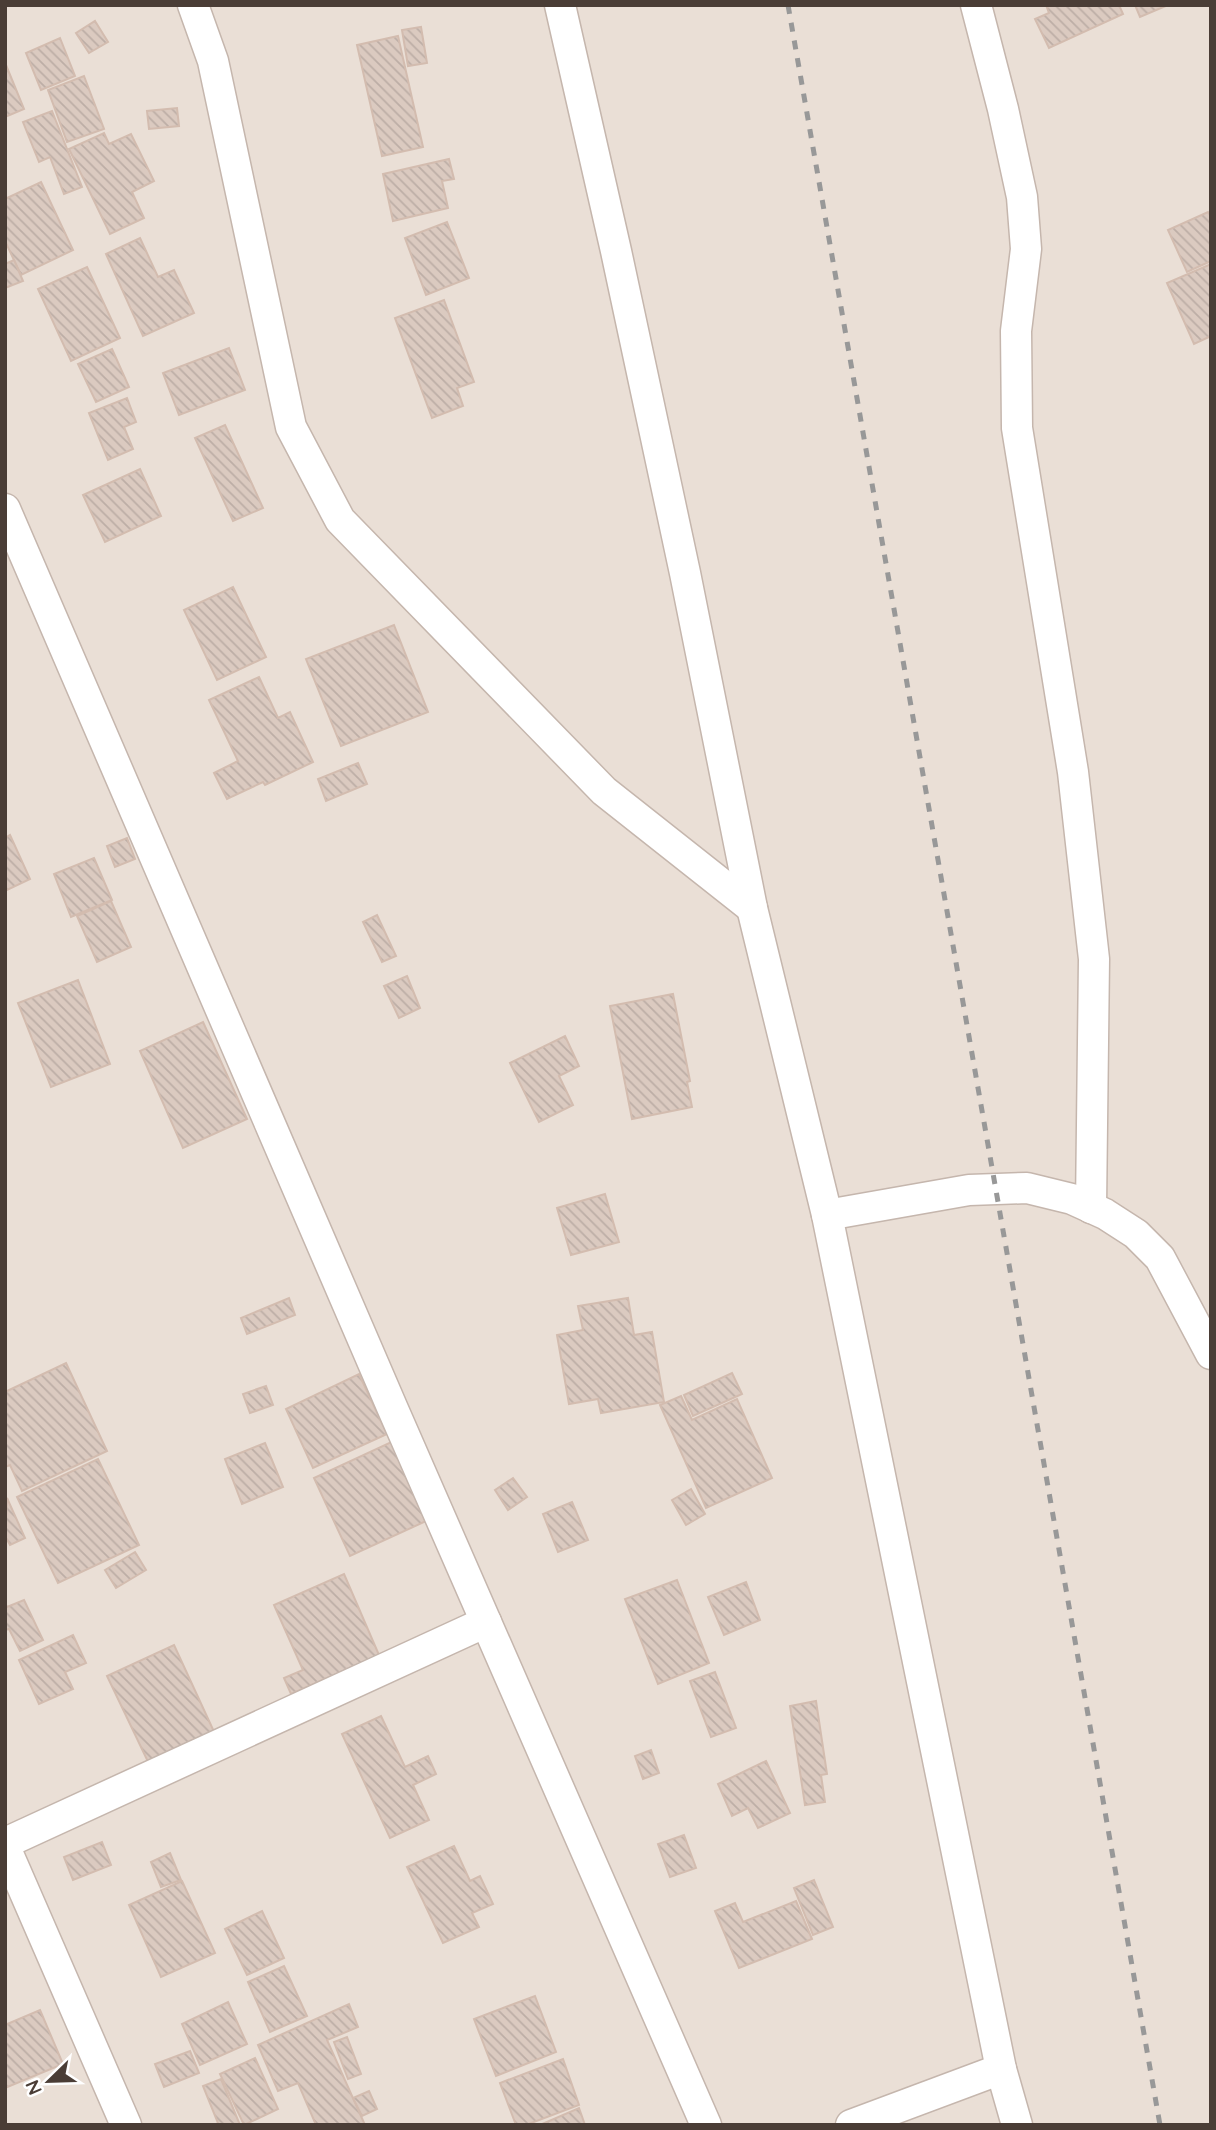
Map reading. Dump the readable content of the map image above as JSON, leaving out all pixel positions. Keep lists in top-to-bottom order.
{
  "north": "bottom left"
}
